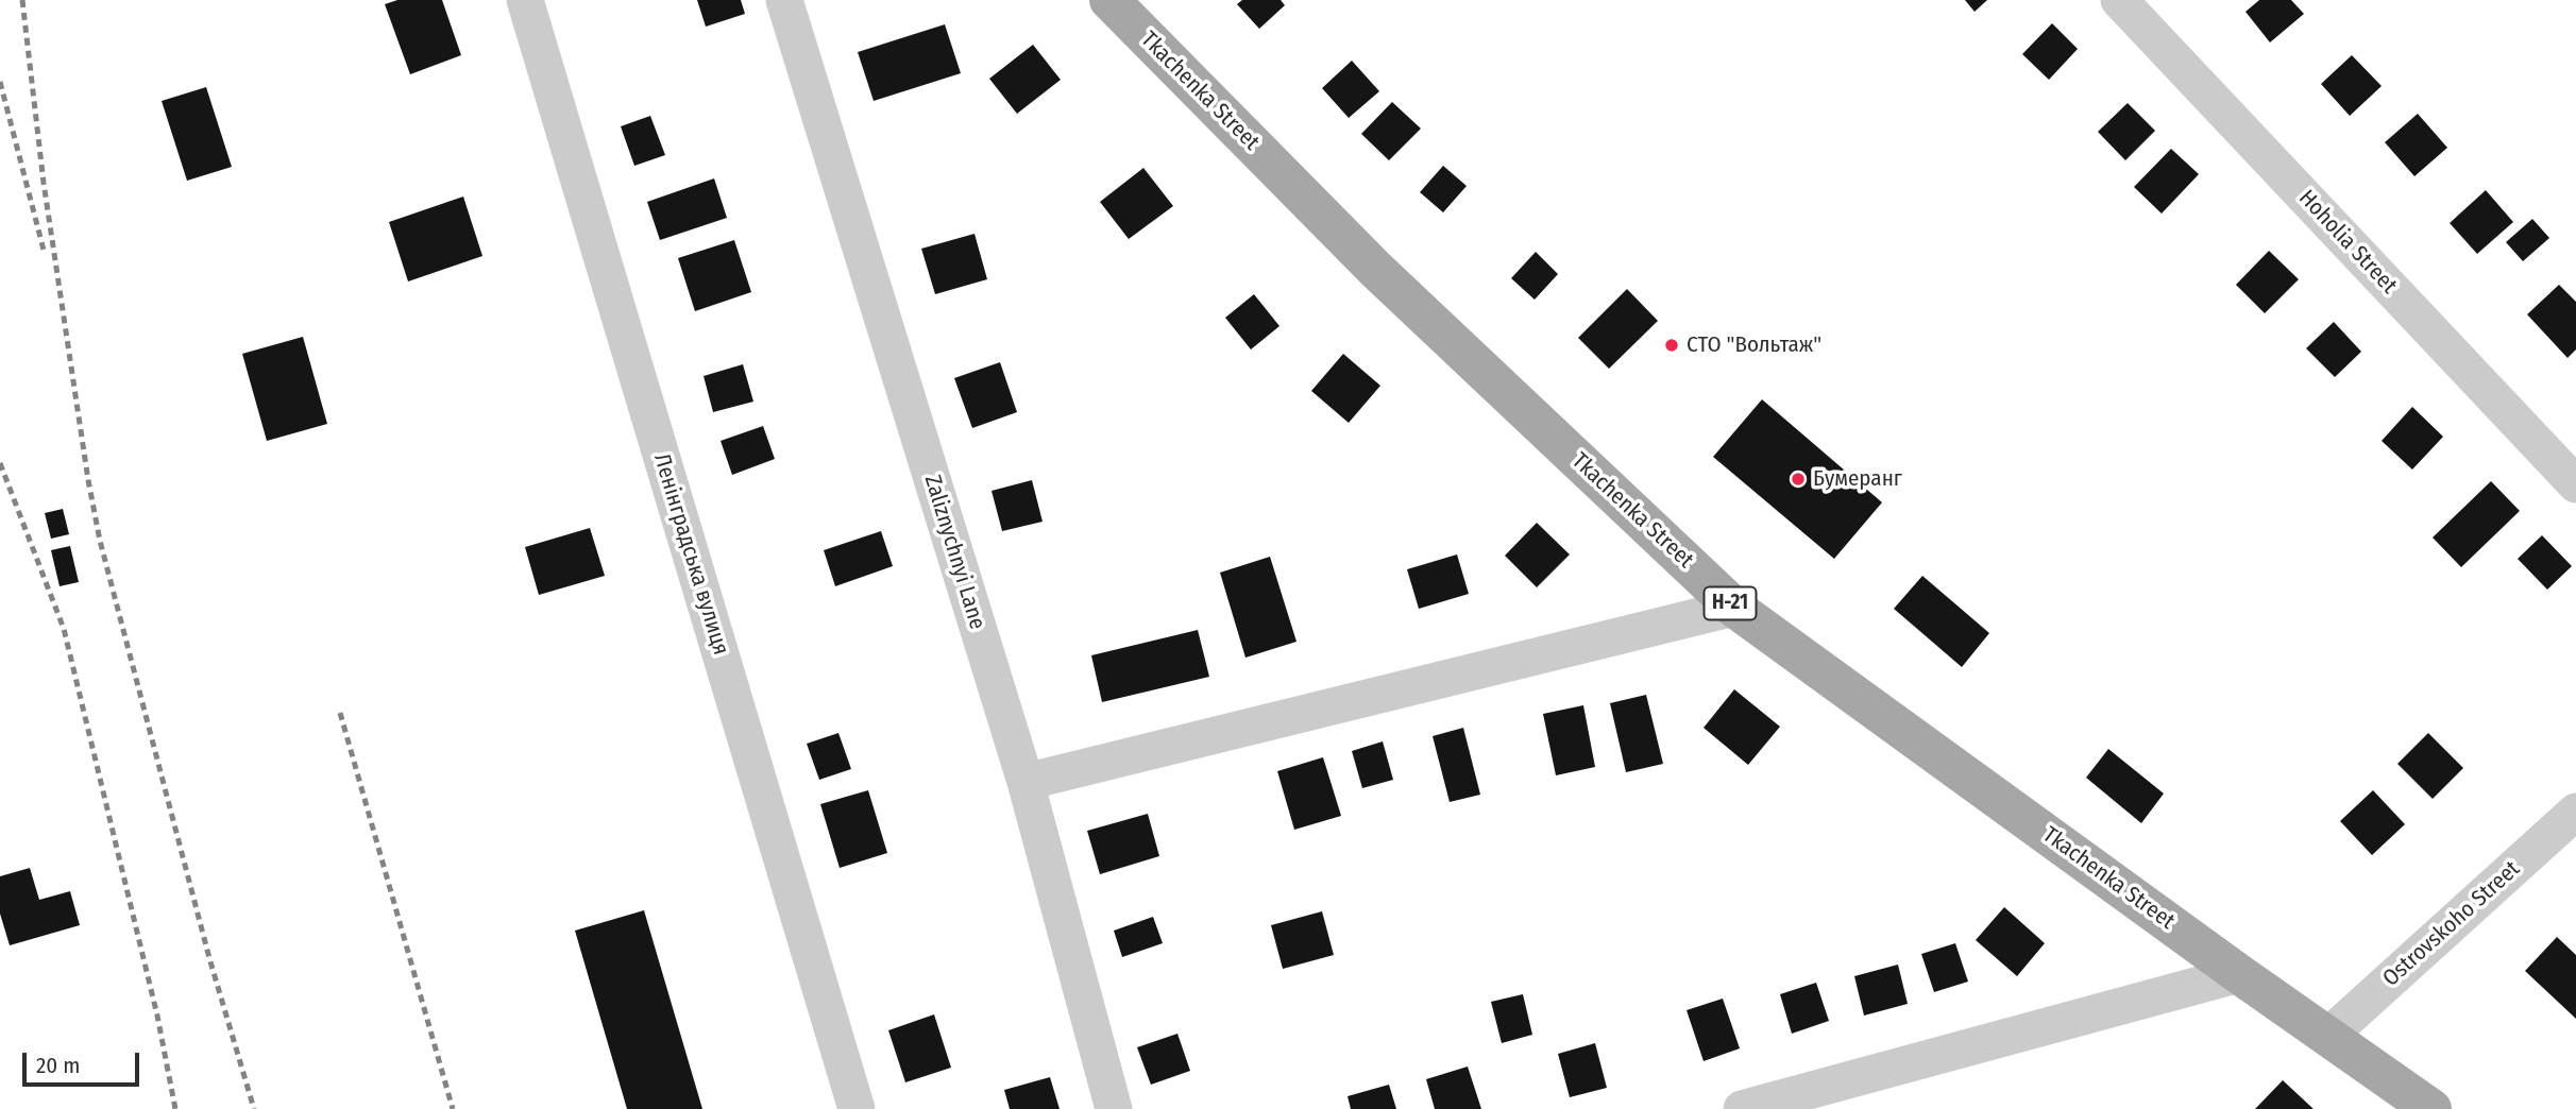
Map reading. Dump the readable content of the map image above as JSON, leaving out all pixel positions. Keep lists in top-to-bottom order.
{
  "streets": {
    "main road": ["Tkachenka Street", "Н-21"],
    "street": [
      "Hoholia Street",
      "Zaliznychnyi Lane",
      "Ленінградська вулиця",
      "Ostrovskoho Street"
    ]
  },
  "crossings": [
    ["Tkachenka Street", "Ostrovskoho Street"]
  ],
  "places": ["СТО \"Вольтаж\"", "Бумеранг"],
  "scale_bar": "20 m"
}
